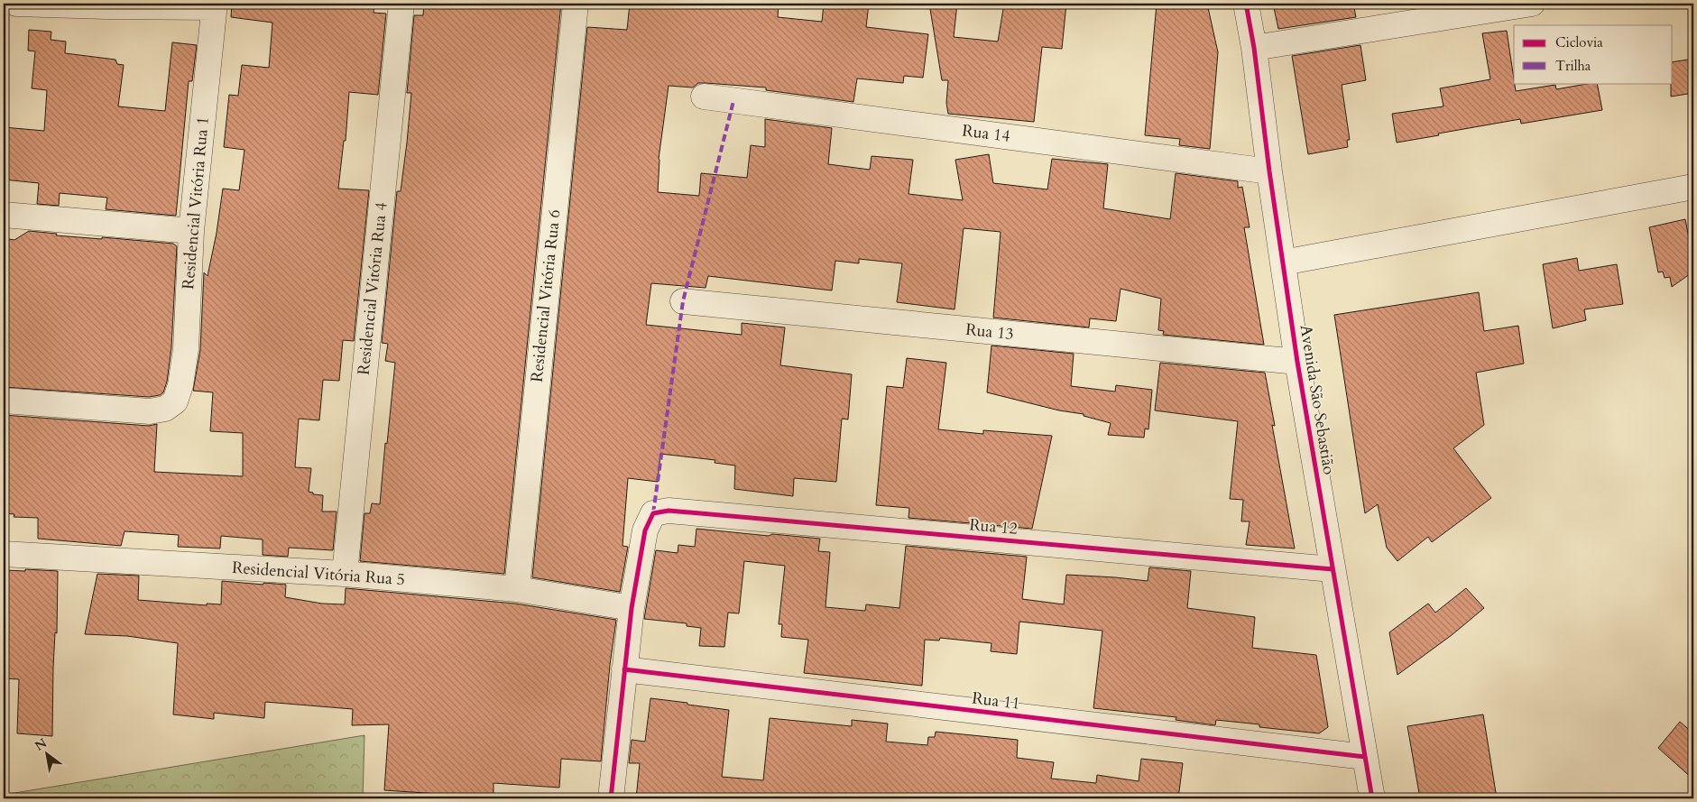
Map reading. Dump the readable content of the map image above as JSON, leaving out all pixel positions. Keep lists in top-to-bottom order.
{
  "streets": {
    "street": [
      "Rua 14",
      "Residencial Vitória Rua 1",
      "Residencial Vitória Rua 4",
      "Residencial Vitória Rua 6",
      "Rua 13",
      "Avenida São Sebastião",
      "Rua 12",
      "Residencial Vitória Rua 5",
      "Rua 11"
    ]
  },
  "crossings": [
    ["Rua 14", "Avenida São Sebastião"],
    ["Residencial Vitória Rua 4", "Residencial Vitória Rua 5"],
    ["Residencial Vitória Rua 6", "Residencial Vitória Rua 5"],
    ["Rua 13", "Avenida São Sebastião"],
    ["Avenida São Sebastião", "Rua 12"],
    ["Avenida São Sebastião", "Rua 11"],
    ["Rua 12", "Residencial Vitória Rua 5"]
  ],
  "legend": ["Ciclovia", "Trilha"],
  "north": "top left"
}
